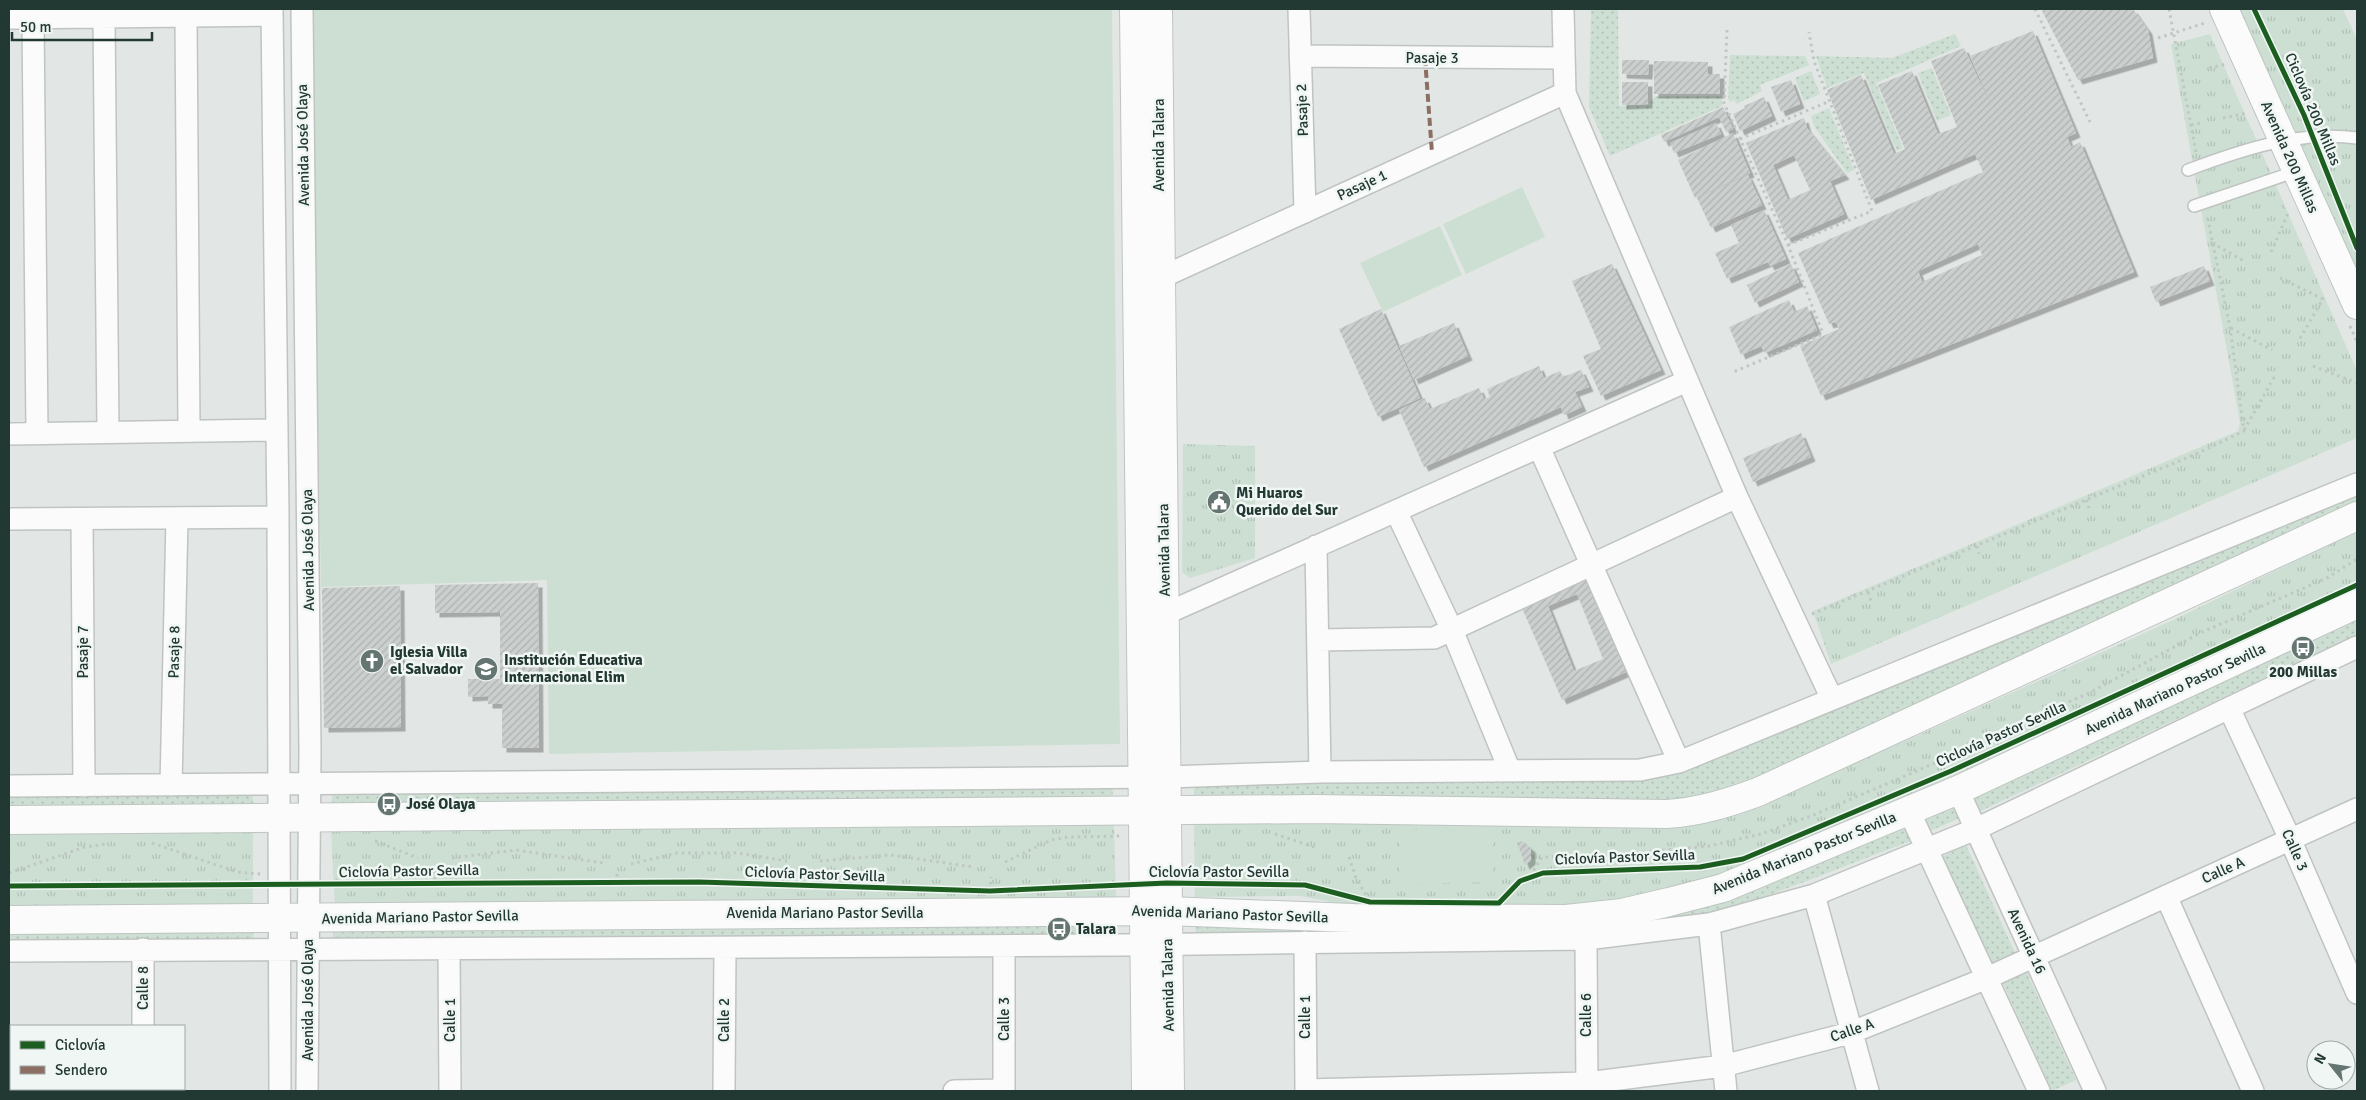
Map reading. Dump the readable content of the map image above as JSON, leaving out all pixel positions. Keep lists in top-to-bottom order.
{
  "streets": {
    "main road": ["Avenida Talara", "Avenida 200 Millas", "Avenida Mariano Pastor Sevilla"],
    "street": [
      "Pasaje 3",
      "Pasaje 2",
      "Avenida José Olaya",
      "Pasaje 1",
      "Pasaje 7",
      "Pasaje 8",
      "Calle 3",
      "Calle A",
      "Avenida 16",
      "Calle 8",
      "Calle 6",
      "Calle 1",
      "Calle 2"
    ],
    "cycle path": ["Ciclovía 200 Millas", "Ciclovía Pastor Sevilla"]
  },
  "crossings": [
    ["Pasaje 3", "Pasaje 2"],
    ["Pasaje 2", "Pasaje 1"],
    ["Avenida José Olaya", "Avenida Mariano Pastor Sevilla"],
    ["Avenida Talara", "Pasaje 1"],
    ["Avenida Talara", "Avenida Mariano Pastor Sevilla"],
    ["Avenida Mariano Pastor Sevilla", "Calle 3"],
    ["Avenida Mariano Pastor Sevilla", "Avenida 16"],
    ["Avenida Mariano Pastor Sevilla", "Calle 8"],
    ["Avenida Mariano Pastor Sevilla", "Calle 6"],
    ["Avenida Mariano Pastor Sevilla", "Calle 1"],
    ["Avenida Mariano Pastor Sevilla", "Calle 2"],
    ["Calle 3", "Calle A"],
    ["Calle A", "Avenida 16"],
    ["Calle A", "Calle 6"],
    ["Calle A", "Calle 1"]
  ],
  "places": {
    "public building": ["Mi Huaros Querido del Sur"],
    "bus stop": ["200 Millas", "José Olaya", "Talara"],
    "church": ["Iglesia Villa el Salvador"],
    "school or university": ["Institución Educativa Internacional Elim"]
  },
  "legend": ["Ciclovía", "Sendero"],
  "scale_bar": "50 m",
  "north": "top left"
}
